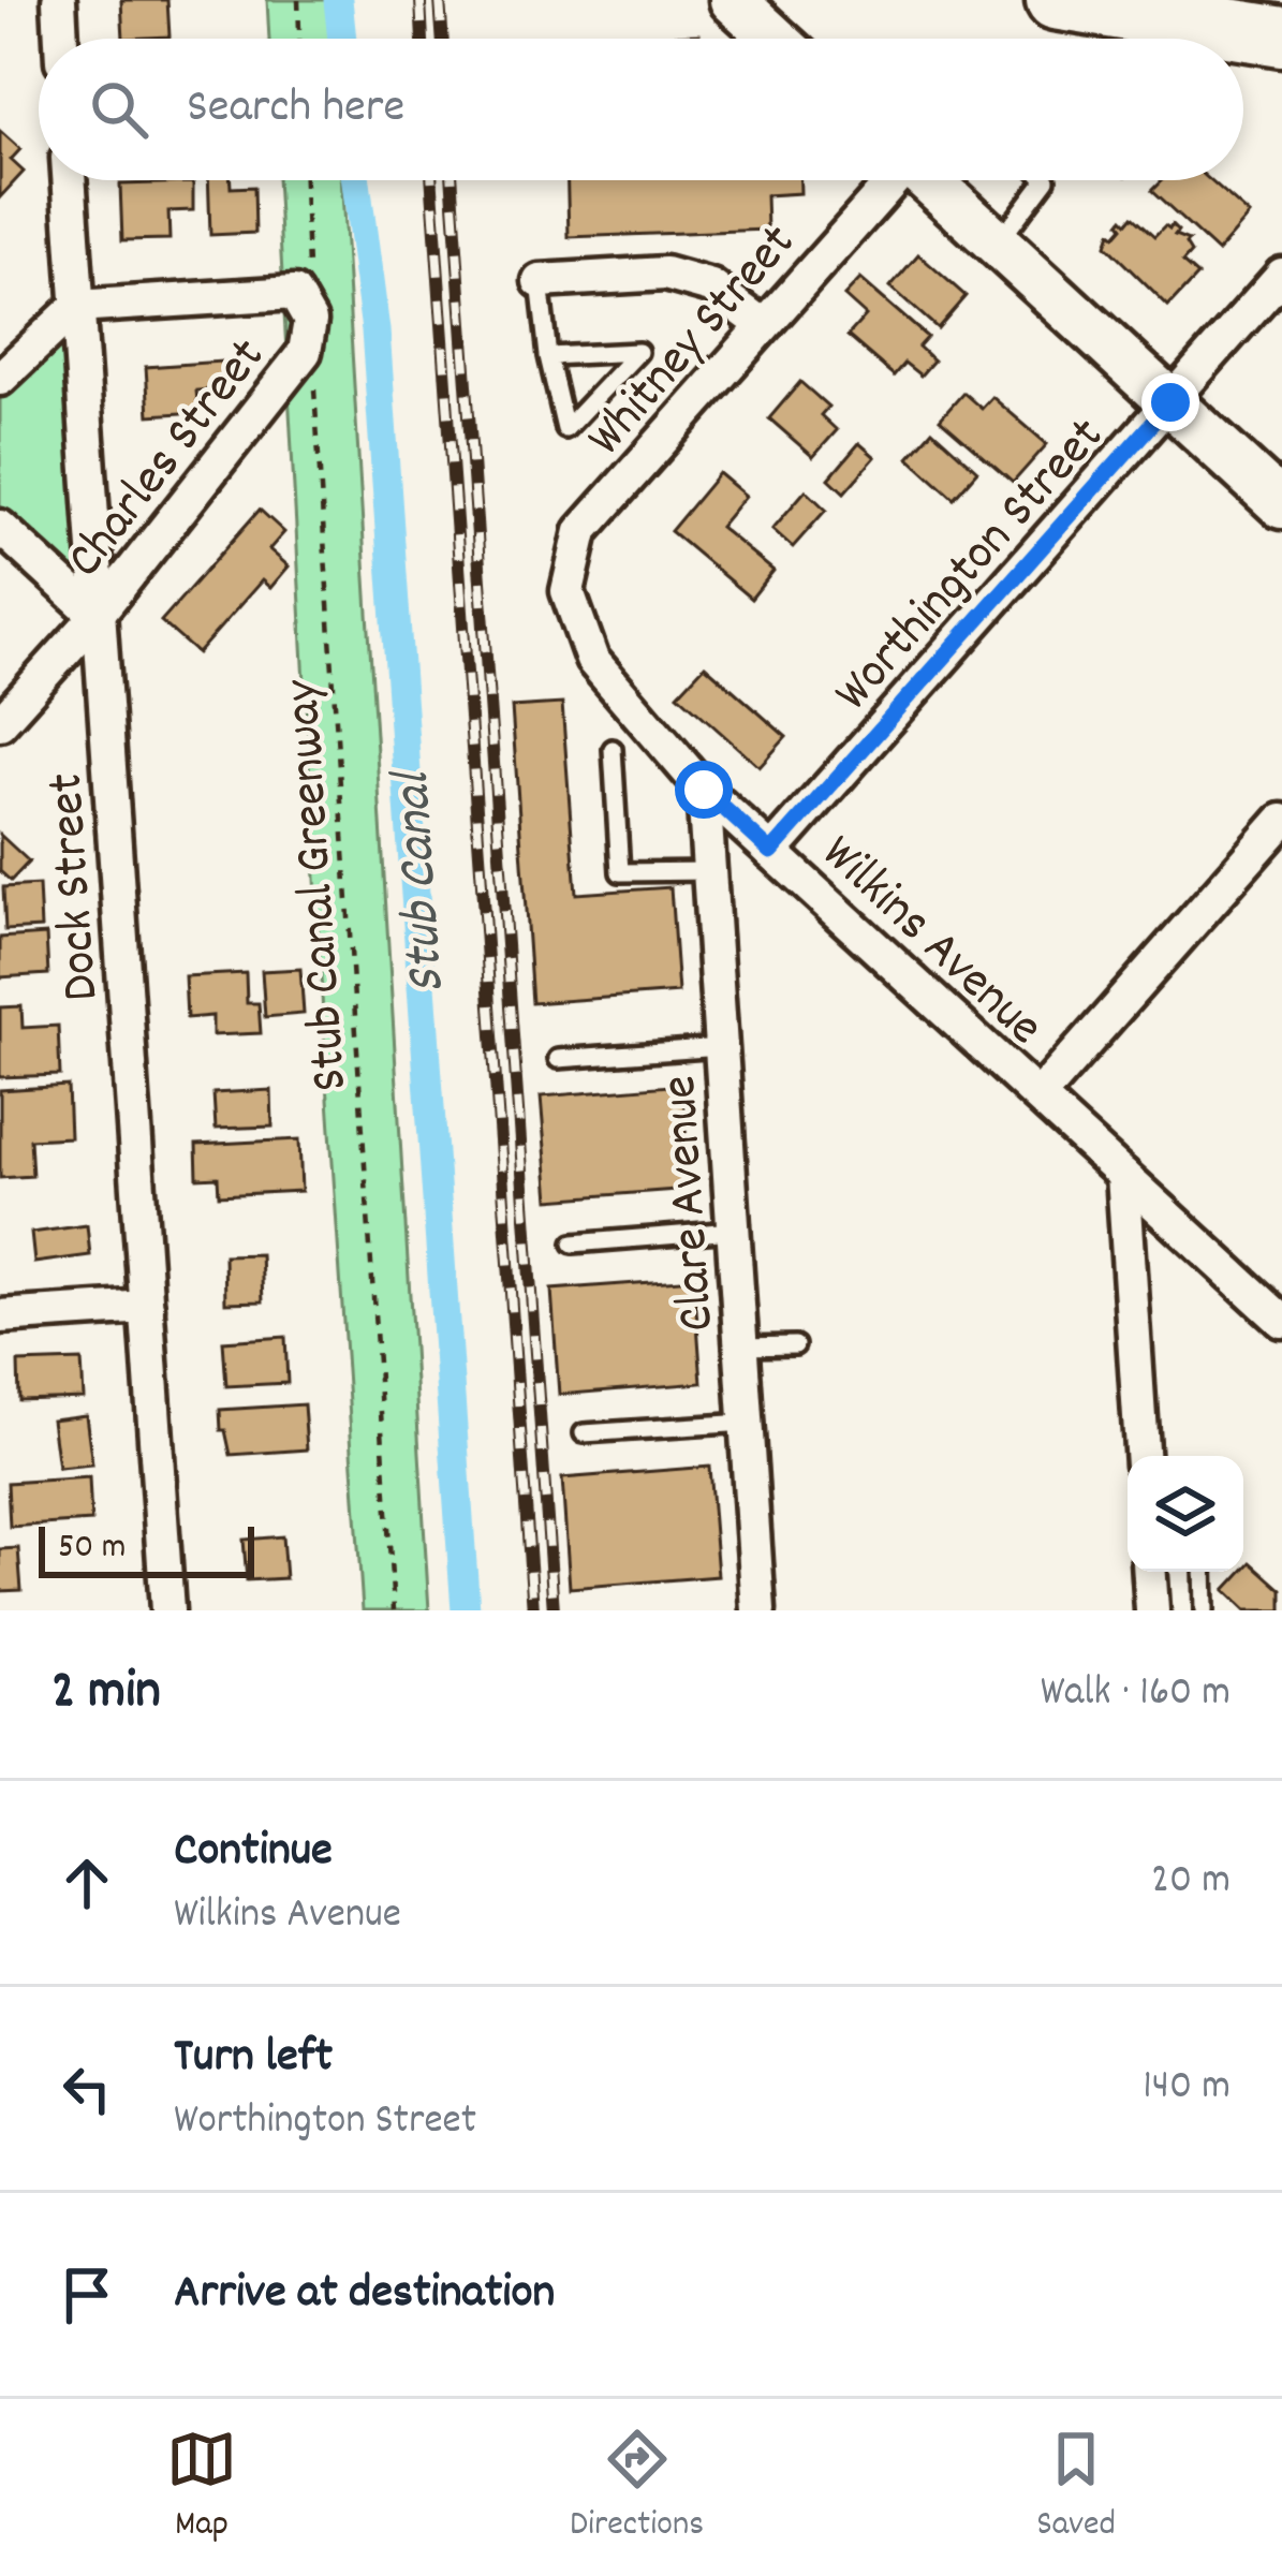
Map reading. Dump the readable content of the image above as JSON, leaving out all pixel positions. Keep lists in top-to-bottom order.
{
  "streets": {
    "street": [
      "Whitney Street",
      "Charles Street",
      "Worthington Street",
      "Dock Street",
      "Wilkins Avenue",
      "Clare Avenue"
    ],
    "path": ["Stub Canal Greenway"]
  },
  "crossings": [
    ["Whitney Street", "Wilkins Avenue"],
    ["Charles Street", "Stub Canal Greenway"],
    ["Charles Street", "Dock Street"],
    ["Worthington Street", "Wilkins Avenue"],
    ["Wilkins Avenue", "Clare Avenue"]
  ],
  "water": ["Stub Canal"],
  "scale_bar": "50 m",
  "page": {
    "search": "Search here",
    "scale": "50 m",
    "heading": ["2 min", "Walk · 160 m"],
    "list": [
      ["Continue", "Wilkins Avenue", "20 m"],
      ["Turn left", "Worthington Street", "140 m"],
      "Arrive at destination"
    ],
    "nav": ["Map", "Directions", "Saved"]
  }
}
